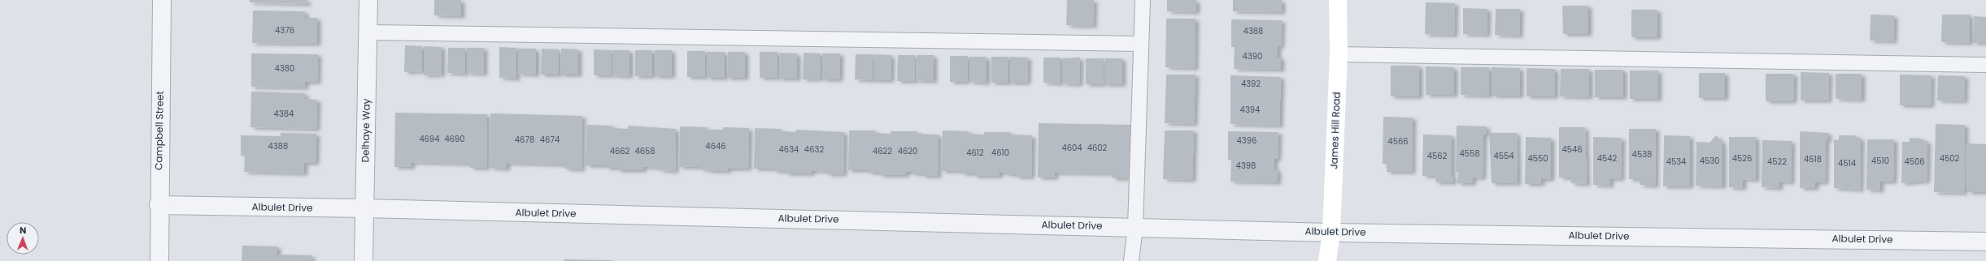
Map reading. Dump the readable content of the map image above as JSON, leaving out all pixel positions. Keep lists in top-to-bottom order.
{
  "streets": {
    "street": [
      "Campbell Street",
      "Delhaye Way",
      "James Hill Road",
      "Albulet Drive"
    ]
  },
  "crossings": [
    ["Campbell Street", "Albulet Drive"],
    ["Delhaye Way", "Albulet Drive"],
    ["James Hill Road", "Albulet Drive"]
  ],
  "house_numbers": [
    "4376",
    "4388",
    "4390",
    "4380",
    "4392",
    "4394",
    "4384",
    "4694",
    "4690",
    "4678",
    "4674",
    "4396",
    "4566",
    "4388",
    "4646",
    "4604",
    "4602",
    "4634",
    "4632",
    "4546",
    "4662",
    "4658",
    "4622",
    "4620",
    "4612",
    "4610",
    "4558",
    "4538",
    "4562",
    "4554",
    "4550",
    "4542",
    "4526",
    "4502",
    "4518",
    "4530",
    "4510",
    "4534",
    "4522",
    "4506",
    "4514",
    "4398"
  ],
  "north": "top"
}
